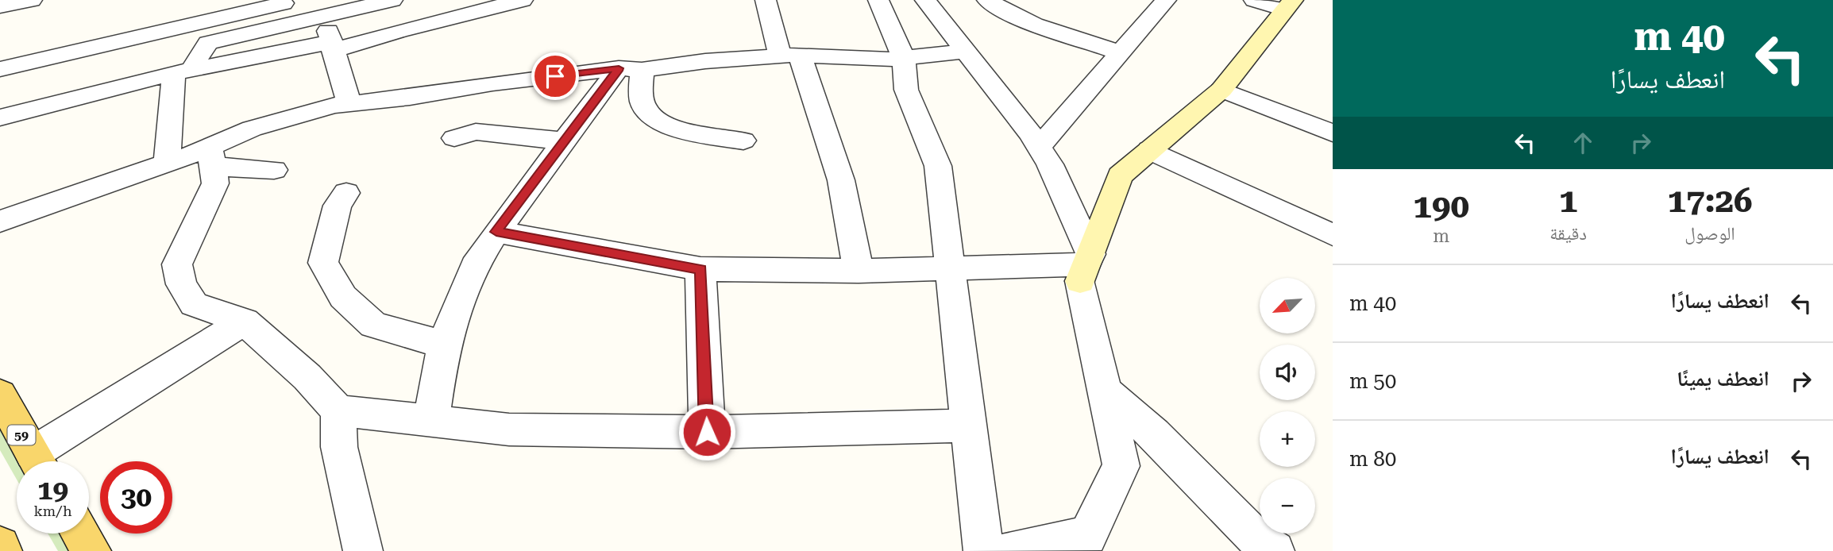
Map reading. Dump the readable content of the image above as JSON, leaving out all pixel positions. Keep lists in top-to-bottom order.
{
  "streets": {
    "main road": ["59"]
  },
  "north": "bottom left",
  "page": {
    "turn": ["40 m", "انعطف يسارًا"],
    "eta": [
      "17:26",
      "الوصول",
      "1",
      "دقيقة",
      "190",
      "m"
    ],
    "list": [
      {
        "name": "انعطف يسارًا",
        "value": "40 m"
      },
      {
        "name": "انعطف يمينًا",
        "value": "50 m"
      },
      {
        "name": "انعطف يسارًا",
        "value": "80 m"
      }
    ],
    "map_buttons": ["+", "−"],
    "speed": "19 km/h",
    "limit": "30"
  }
}
